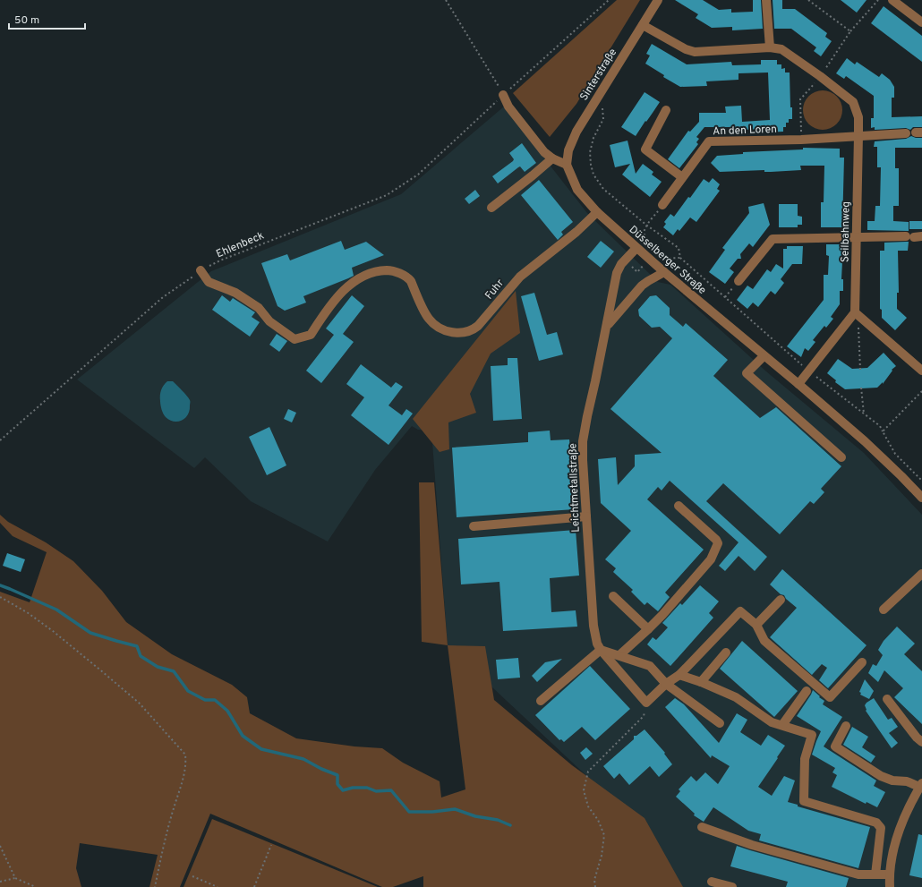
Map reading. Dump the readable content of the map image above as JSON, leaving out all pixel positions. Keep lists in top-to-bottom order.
{
  "streets": {
    "street": [
      "Sinterstraße",
      "An den Loren",
      "Seilbahnweg",
      "Düsselberger Straße",
      "Fuhr",
      "Leichtmetallstraße"
    ],
    "path": ["Ehlenbeck"]
  },
  "crossings": [
    ["Sinterstraße", "Seilbahnweg"],
    ["Sinterstraße", "Düsselberger Straße"],
    ["An den Loren", "Seilbahnweg"],
    ["Ehlenbeck", "Fuhr"],
    ["Düsselberger Straße", "Fuhr"],
    ["Düsselberger Straße", "Leichtmetallstraße"]
  ],
  "scale_bar": "50 m"
}
